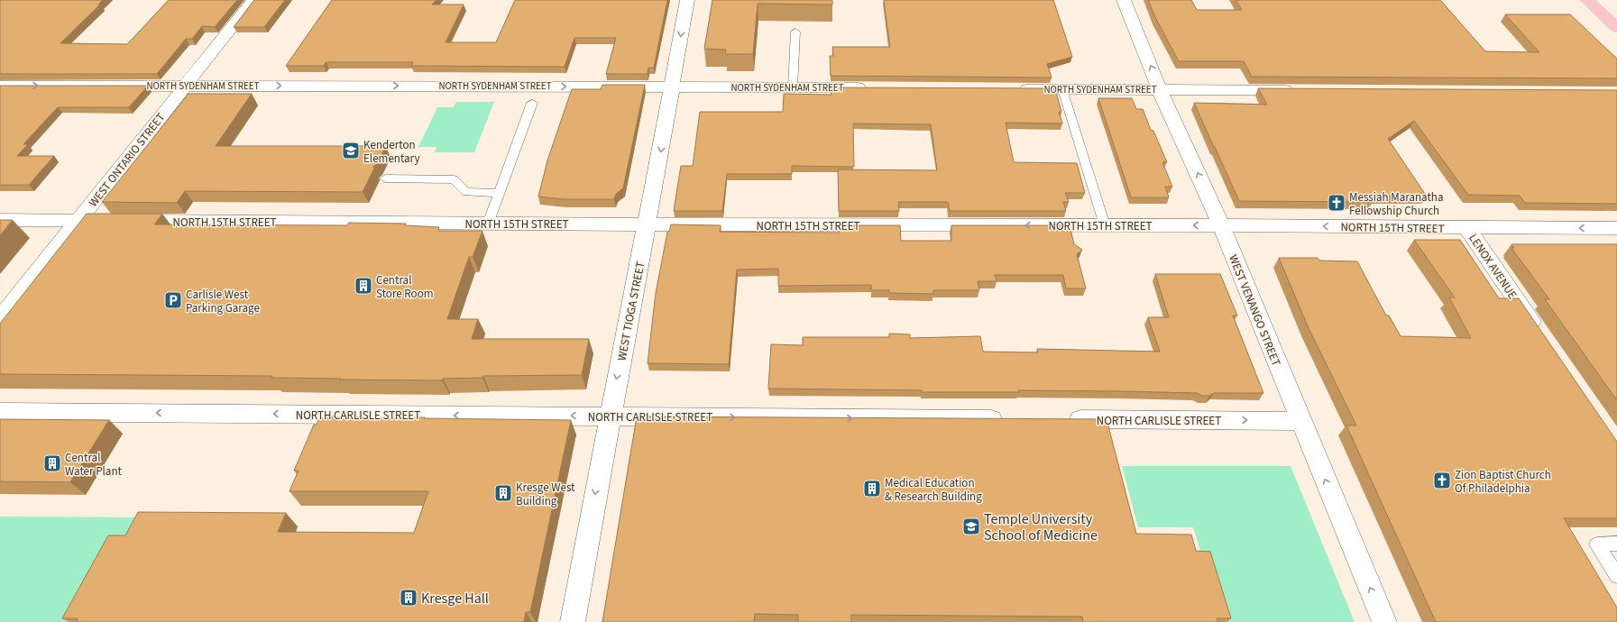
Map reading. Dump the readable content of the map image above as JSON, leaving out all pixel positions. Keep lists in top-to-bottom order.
{
  "streets": {
    "street": [
      "NORTH SYDENHAM STREET",
      "WEST ONTARIO STREET",
      "NORTH 15TH STREET",
      "LENOX AVENUE",
      "WEST VENANGO STREET",
      "WEST TIOGA STREET",
      "NORTH CARLISLE STREET"
    ]
  },
  "crossings": [
    ["NORTH SYDENHAM STREET", "WEST ONTARIO STREET"],
    ["NORTH SYDENHAM STREET", "WEST VENANGO STREET"],
    ["NORTH SYDENHAM STREET", "WEST TIOGA STREET"],
    ["WEST ONTARIO STREET", "NORTH 15TH STREET"],
    ["NORTH 15TH STREET", "LENOX AVENUE"],
    ["NORTH 15TH STREET", "WEST VENANGO STREET"],
    ["NORTH 15TH STREET", "WEST TIOGA STREET"],
    ["WEST VENANGO STREET", "NORTH CARLISLE STREET"],
    ["WEST TIOGA STREET", "NORTH CARLISLE STREET"]
  ],
  "one_way": [
    "NORTH SYDENHAM STREET",
    "NORTH 15TH STREET",
    "WEST VENANGO STREET",
    "WEST TIOGA STREET"
  ],
  "places": {
    "school or university": ["Kenderton Elementary", "Temple University School of Medicine"],
    "church": ["Messiah Maranatha Fellowship Church", "Zion Baptist Church Of Philadelphia"],
    "building": [
      "Central Store Room",
      "Central Water Plant",
      "Medical Education & Research Building",
      "Kresge West Building",
      "Kresge Hall"
    ],
    "parking": ["Carlisle West Parking Garage"]
  }
}
